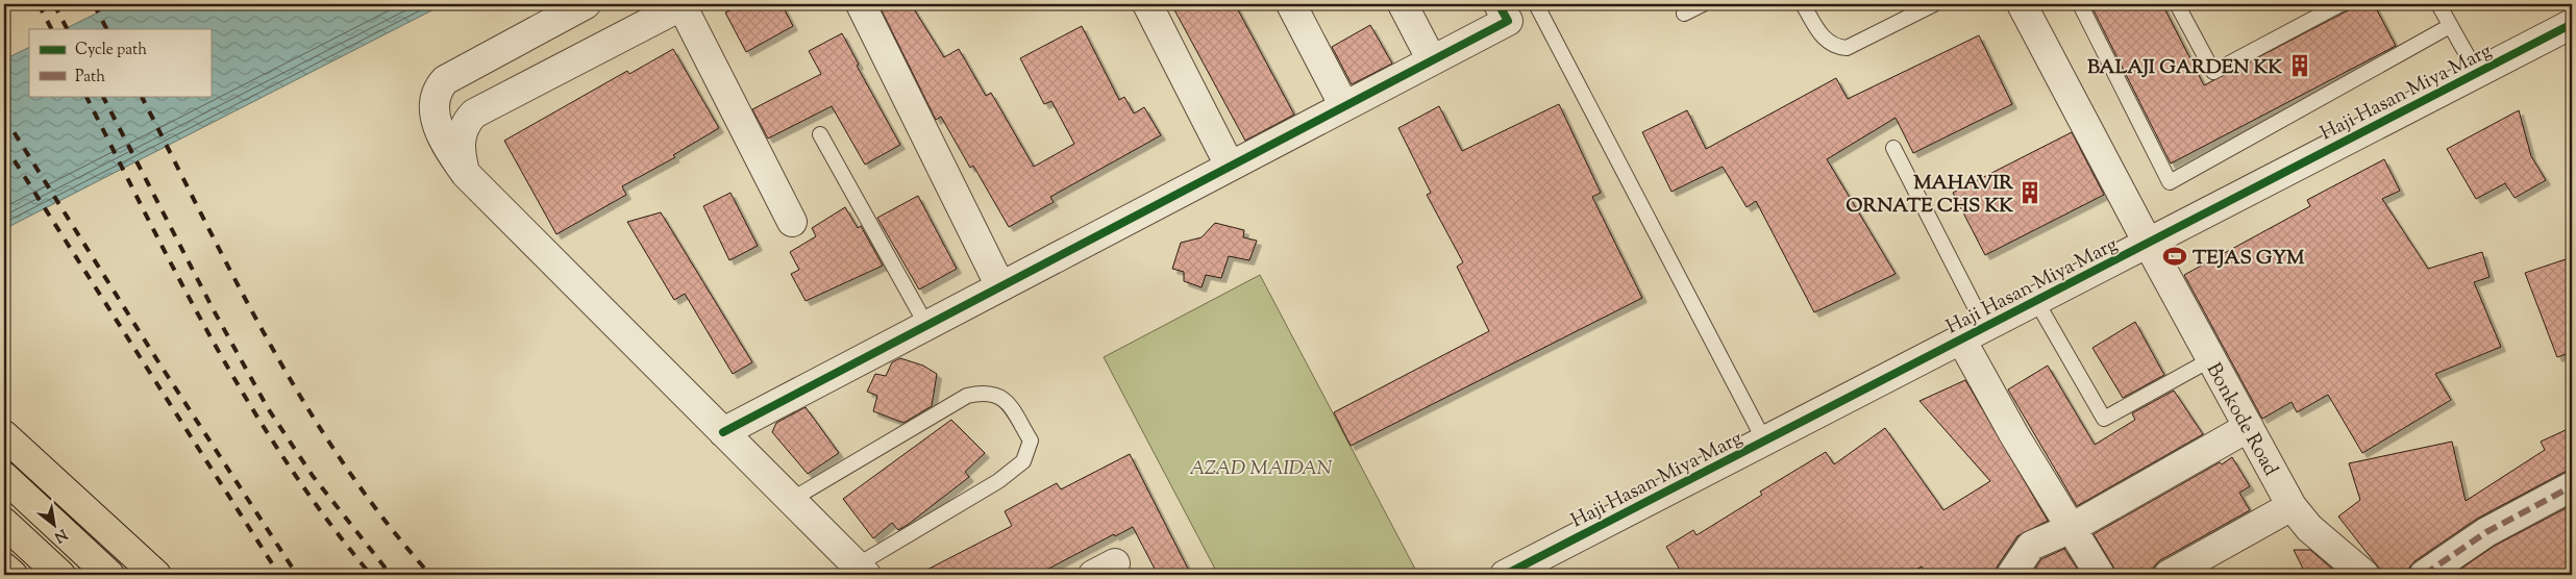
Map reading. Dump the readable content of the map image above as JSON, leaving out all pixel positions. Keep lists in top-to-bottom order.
{
  "streets": {
    "street": ["Haji Hasan Miya Marg", "Bonkode Road"]
  },
  "crossings": [
    ["Haji Hasan Miya Marg", "Bonkode Road"]
  ],
  "parks": ["AZAD MAIDAN"],
  "places": {
    "building": ["BALAJI GARDEN KK", "MAHAVIR ORNATE CHS KK"],
    "sports": ["TEJAS GYM"]
  },
  "legend": ["Cycle path", "Path"],
  "north": "bottom right"
}
